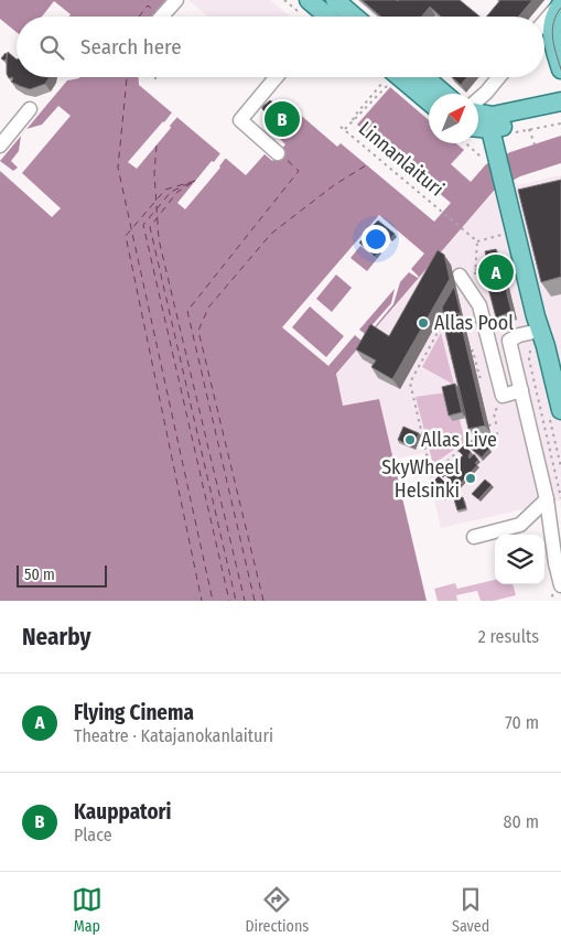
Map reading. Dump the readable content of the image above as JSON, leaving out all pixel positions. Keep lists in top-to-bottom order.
{
  "streets": {
    "path": ["Linnanlaituri"]
  },
  "places": ["Allas Pool", "Allas Live", "SkyWheel Helsinki"],
  "scale_bar": "50 m",
  "north": "top right",
  "page": {
    "search": "Search here",
    "pins": ["B", "A"],
    "scale": "50 m",
    "heading": ["Nearby", "2 results"],
    "list": [
      {
        "mark": "A",
        "name": "Flying Cinema",
        "note": "Theatre · Katajanokanlaituri",
        "value": "70 m"
      },
      {
        "mark": "B",
        "name": "Kauppatori",
        "note": "Place",
        "value": "80 m"
      }
    ],
    "nav": ["Map", "Directions", "Saved"]
  }
}
